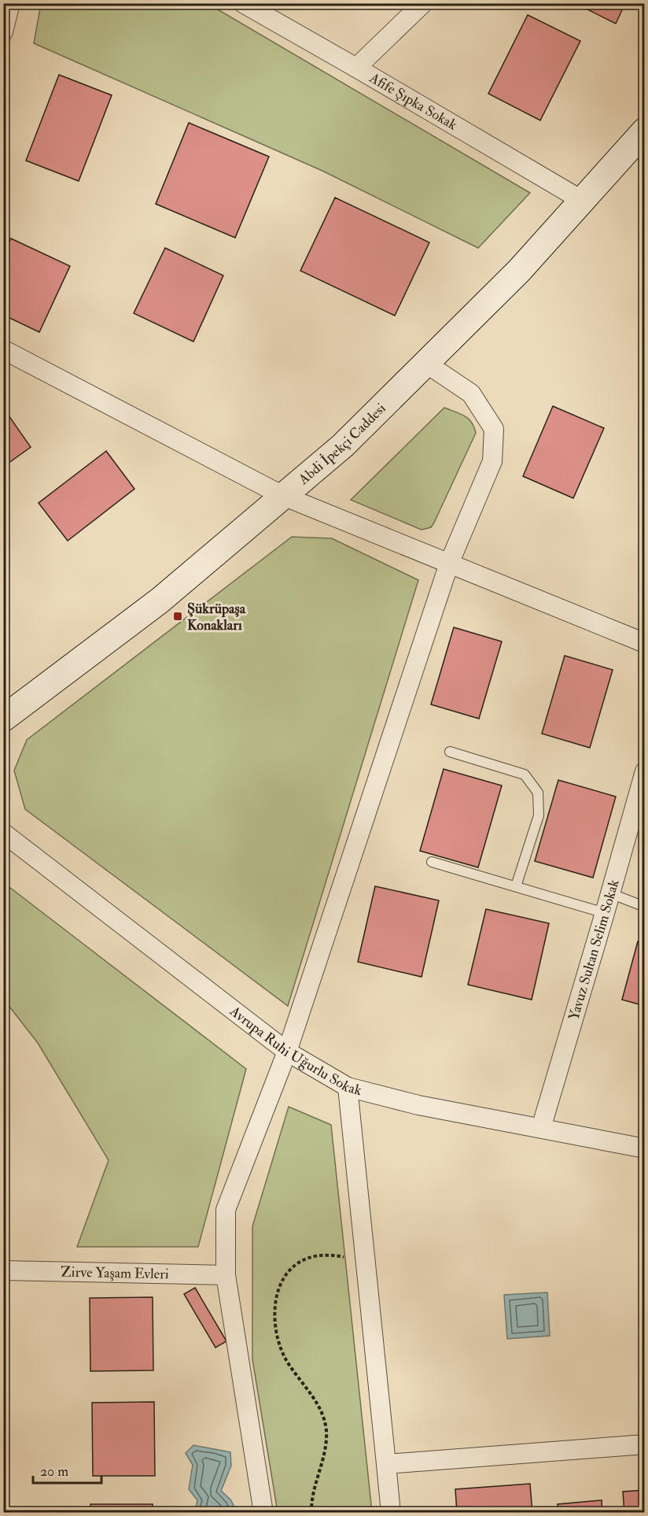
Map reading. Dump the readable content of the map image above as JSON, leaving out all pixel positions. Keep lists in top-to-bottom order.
{
  "streets": {
    "main road": ["Abdi İpekçi Caddesi"],
    "street": [
      "Afife Şıpka Sokak",
      "Yavuz Sultan Selim Sokak",
      "Avrupa Ruhi Uğurlu Sokak",
      "Zirve Yaşam Evleri"
    ]
  },
  "crossings": [
    ["Afife Şıpka Sokak", "Abdi İpekçi Caddesi"],
    ["Yavuz Sultan Selim Sokak", "Avrupa Ruhi Uğurlu Sokak"]
  ],
  "places": {
    "transit": ["Şükrüpaşa Konakları"]
  },
  "scale_bar": "20 m"
}
